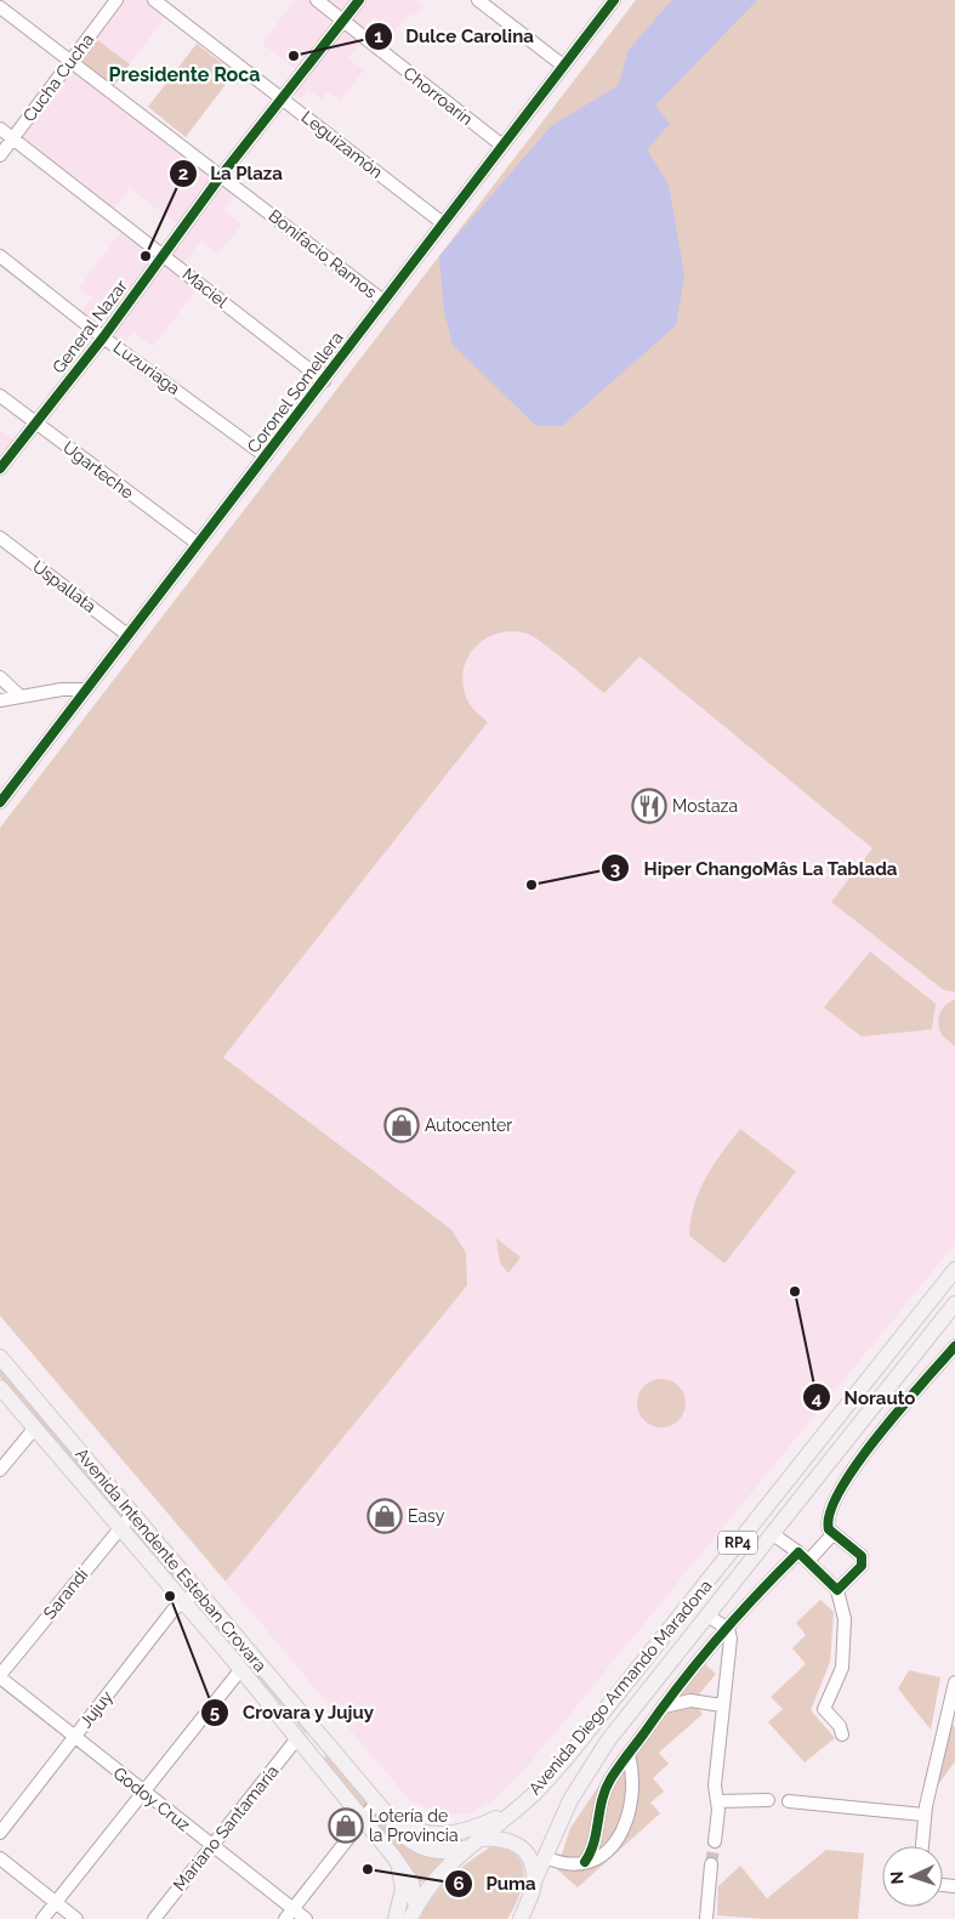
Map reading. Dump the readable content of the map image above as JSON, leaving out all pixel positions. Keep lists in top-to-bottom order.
{
  "streets": {
    "main road": ["RP4", "Avenida Intendente Esteban Crovara", "Avenida Diego Armando Maradona"],
    "street": [
      "Cucha Cucha",
      "Chorroarín",
      "Leguizamón",
      "Bonifacio Ramos",
      "Maciel",
      "General Nazar",
      "Luzuriaga",
      "Coronel Somellera",
      "Ugarteche",
      "Uspallata",
      "Sarandí",
      "Jujuy",
      "Godoy Cruz",
      "Mariano Santamaría"
    ]
  },
  "crossings": [
    ["Cucha Cucha", "Bonifacio Ramos"],
    ["Cucha Cucha", "Maciel"],
    ["Chorroarín", "General Nazar"],
    ["Chorroarín", "Coronel Somellera"],
    ["Leguizamón", "General Nazar"],
    ["Leguizamón", "Coronel Somellera"],
    ["Bonifacio Ramos", "General Nazar"],
    ["Bonifacio Ramos", "Coronel Somellera"],
    ["Maciel", "General Nazar"],
    ["Maciel", "Coronel Somellera"],
    ["General Nazar", "Luzuriaga"],
    ["General Nazar", "Ugarteche"],
    ["Luzuriaga", "Coronel Somellera"],
    ["Coronel Somellera", "Ugarteche"],
    ["Coronel Somellera", "Uspallata"],
    ["RP4", "Avenida Intendente Esteban Crovara"],
    ["RP4", "Avenida Diego Armando Maradona"],
    ["Avenida Intendente Esteban Crovara", "Sarandí"],
    ["Avenida Intendente Esteban Crovara", "Avenida Diego Armando Maradona"],
    ["Avenida Intendente Esteban Crovara", "Jujuy"],
    ["Avenida Intendente Esteban Crovara", "Mariano Santamaría"],
    ["Sarandí", "Godoy Cruz"],
    ["Jujuy", "Godoy Cruz"],
    ["Godoy Cruz", "Mariano Santamaría"]
  ],
  "districts": ["Presidente Roca"],
  "places": {
    "other": [
      "Dulce Carolina",
      "La Plaza",
      "Hiper ChangoMâs La Tablada",
      "Norauto",
      "Crovara y Jujuy",
      "Puma"
    ],
    "restaurant": ["Mostaza"],
    "shop": ["Autocenter", "Easy", "Lotería de la Provincia"]
  },
  "north": "left"
}
